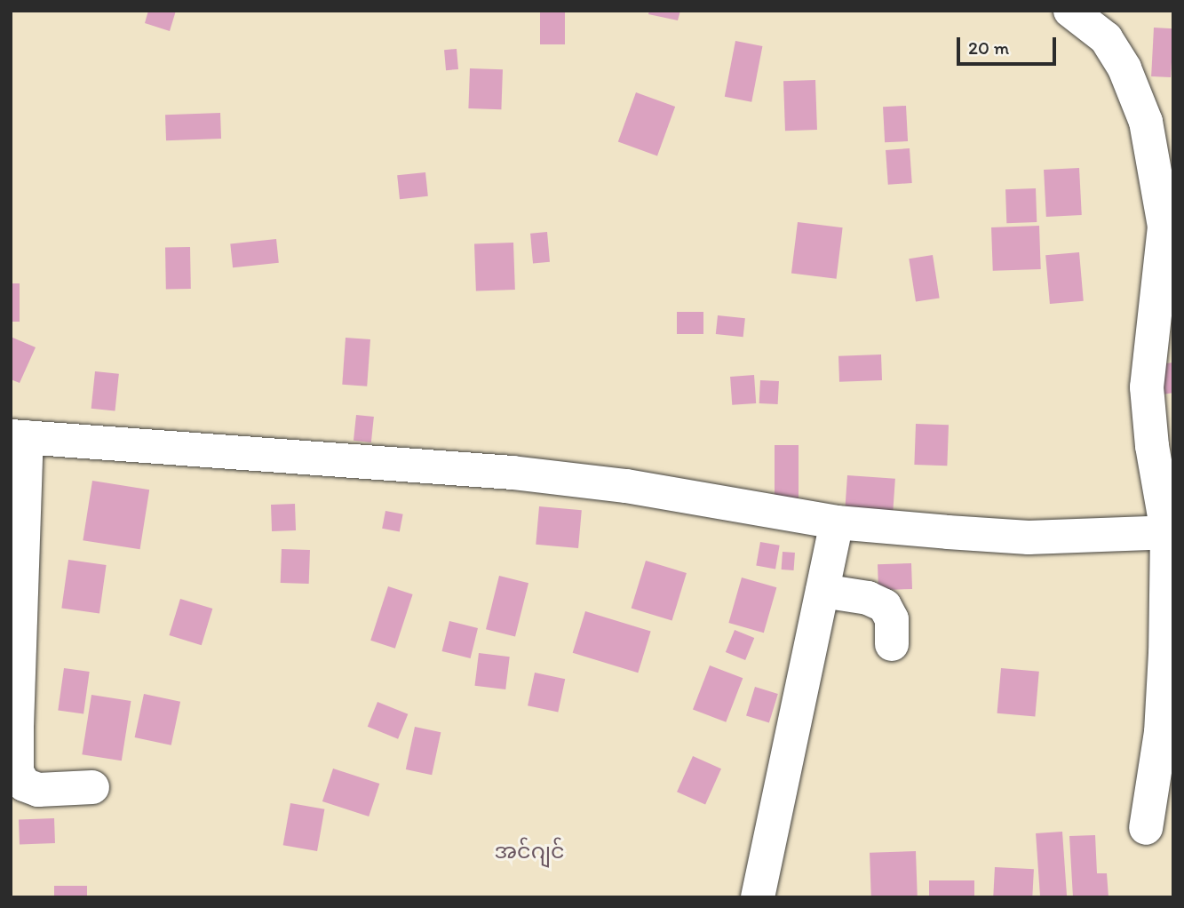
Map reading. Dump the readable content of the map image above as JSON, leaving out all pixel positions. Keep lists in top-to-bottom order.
{
  "districts": ["အင်ဂျင်"],
  "scale_bar": "20 m"
}
